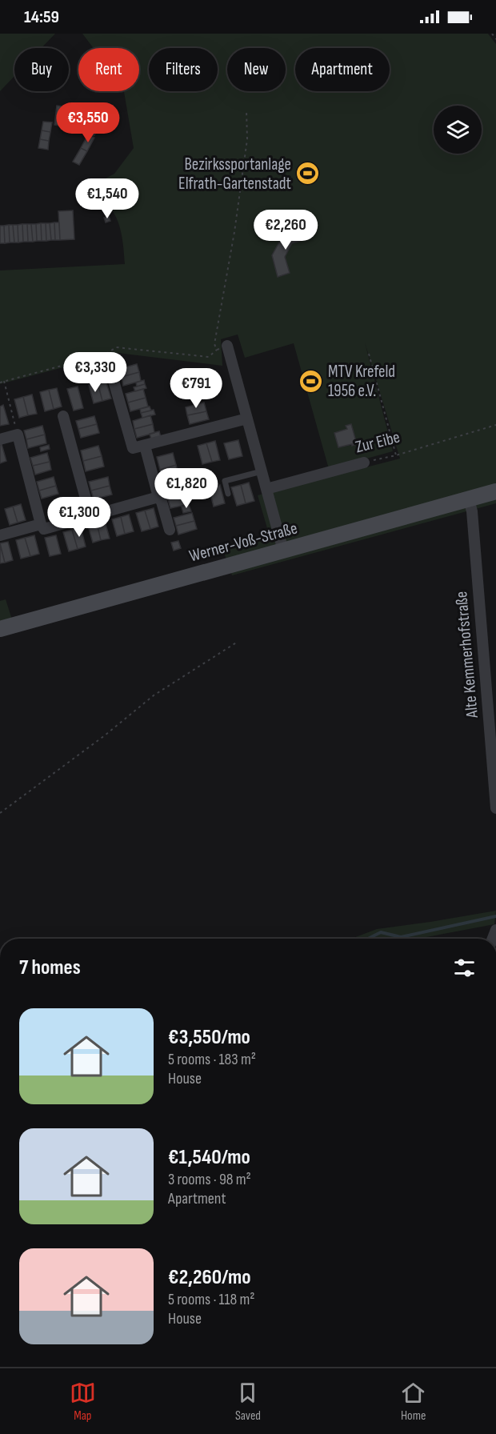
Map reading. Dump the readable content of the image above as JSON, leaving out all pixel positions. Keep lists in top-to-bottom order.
{
  "streets": {
    "main road": ["Werner-Voß-Straße"],
    "street": ["Zur Eibe", "Alte Kemmerhofstraße"]
  },
  "crossings": [
    ["Werner-Voß-Straße", "Alte Kemmerhofstraße"]
  ],
  "places": {
    "sports": ["Bezirkssportanlage Elfrath-Gartenstadt", "MTV Krefeld 1956 e.V."]
  },
  "page": {
    "status": "14:59",
    "chip": [
      "Buy",
      "Rent",
      "Filters",
      "New",
      "Apartment"
    ],
    "price": [
      "€3,550",
      "€1,540",
      "€2,260",
      "€3,330",
      "€791",
      "€1,820",
      "€1,300"
    ],
    "heading": "7 homes",
    "list": [
      {
        "name": "€3,550/mo",
        "note": "5 rooms · 183 m² · House"
      },
      {
        "name": "€1,540/mo",
        "note": "3 rooms · 98 m² · Apartment"
      },
      {
        "name": "€2,260/mo",
        "note": "5 rooms · 118 m² · House"
      }
    ],
    "tabs": ["Map", "Saved", "Home"]
  }
}
